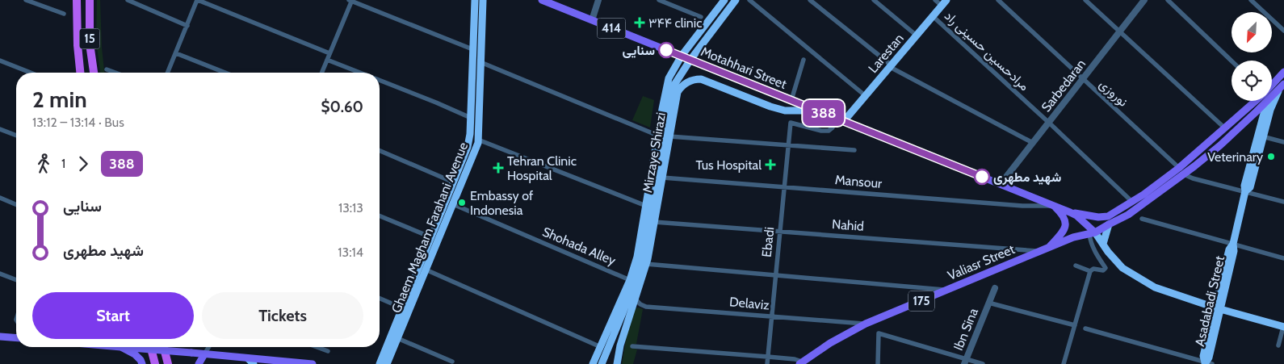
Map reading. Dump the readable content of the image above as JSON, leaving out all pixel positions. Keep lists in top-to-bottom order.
{
  "streets": {
    "highway": ["15"],
    "main road": [
      "414",
      "Larestan",
      "Motahhari Street",
      "Mirzaye Shirazi",
      "Ghaem Magham Farahani Avenue",
      "Valiasr Street",
      "175",
      "Asadabadi Street"
    ],
    "street": [
      "مرادحسین حسینی راد",
      "Sarbedaran",
      "نوروزی",
      "Mansour",
      "Nahid",
      "Ebadi",
      "Shohada Alley",
      "Delaviz",
      "Ibn Sina"
    ]
  },
  "crossings": [
    ["مرادحسین حسینی راد", "Larestan"],
    ["مرادحسین حسینی راد", "Sarbedaran"],
    ["Larestan", "Motahhari Street"],
    ["Motahhari Street", "Sarbedaran"],
    ["Motahhari Street", "Mirzaye Shirazi"],
    ["Motahhari Street", "Mansour"],
    ["Motahhari Street", "Ebadi"],
    ["Motahhari Street", "Valiasr Street"],
    ["Sarbedaran", "نوروزی"],
    ["Mirzaye Shirazi", "Mansour"],
    ["Mirzaye Shirazi", "Nahid"],
    ["Mirzaye Shirazi", "Shohada Alley"],
    ["Mirzaye Shirazi", "Delaviz"],
    ["Mansour", "Ebadi"],
    ["Nahid", "Ebadi"],
    ["Nahid", "Valiasr Street"],
    ["Ghaem Magham Farahani Avenue", "Shohada Alley"],
    ["Ebadi", "Delaviz"],
    ["Valiasr Street", "Asadabadi Street"],
    ["Valiasr Street", "Delaviz"]
  ],
  "places": {
    "health": ["۳۴۴ clinic", "Tus Hospital", "Tehran Clinic Hospital"],
    "other": [
      "سنایی",
      "Veterinary",
      "شهید مطهری",
      "Embassy of Indonesia"
    ]
  },
  "lines": ["bus line 388"],
  "north": "bottom left",
  "page": {
    "on_map": "388",
    "heading": ["2 min", "13:12 – 13:14 · Bus", "$0.60"],
    "legs": ["1", "388"],
    "list": [
      {
        "name": "سنایی",
        "value": "13:13"
      },
      {
        "name": "شهید مطهری",
        "value": "13:14"
      }
    ],
    "buttons": ["Start", "Tickets"]
  }
}
